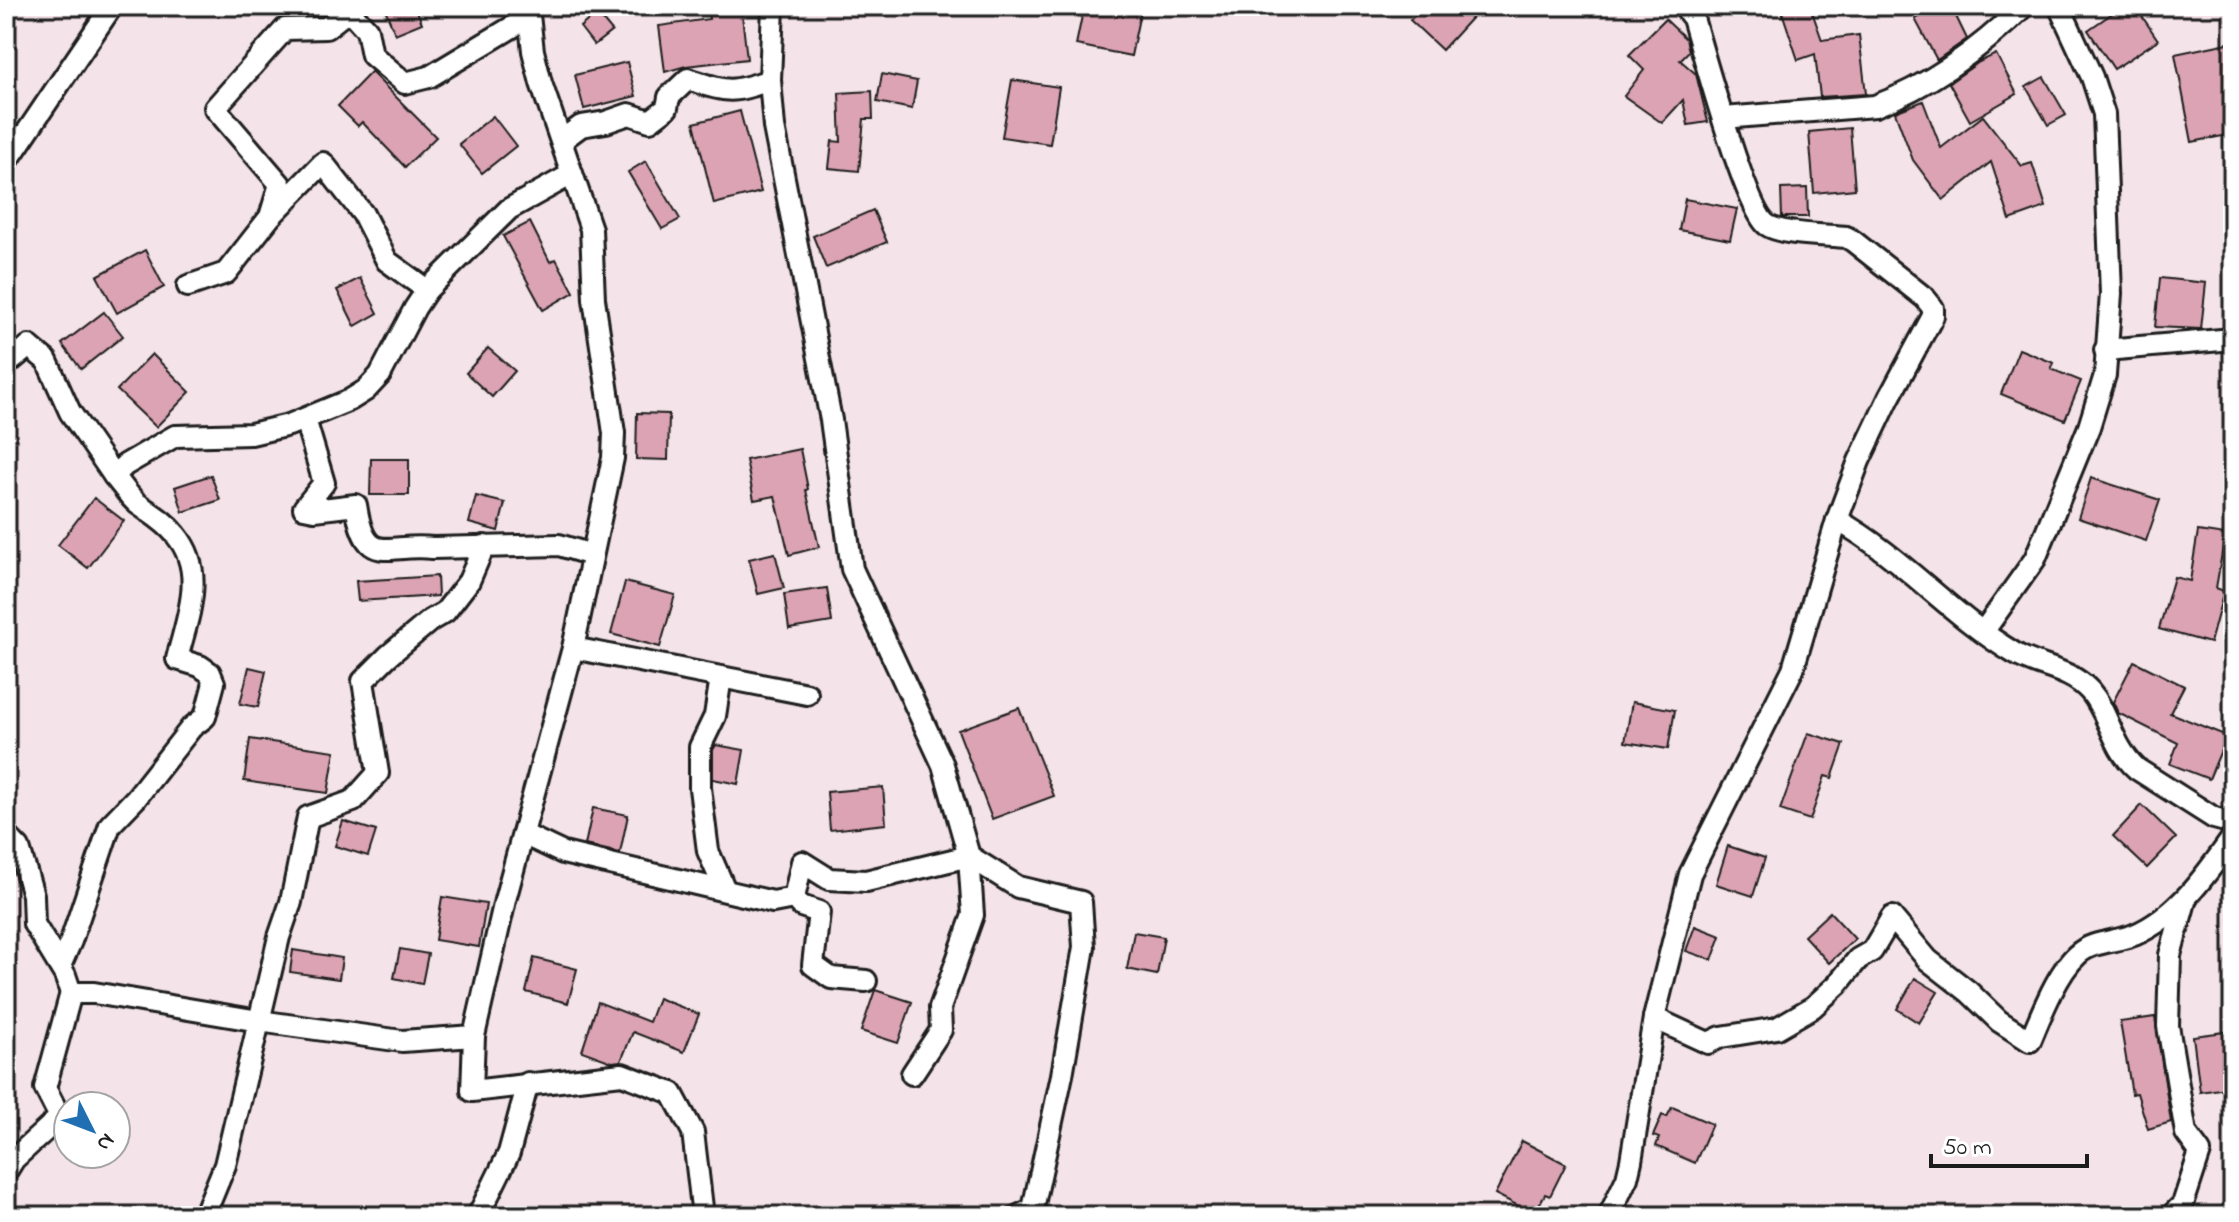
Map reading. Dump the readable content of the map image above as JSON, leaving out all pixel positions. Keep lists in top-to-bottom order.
{
  "scale_bar": "50 m",
  "north": "bottom right"
}
